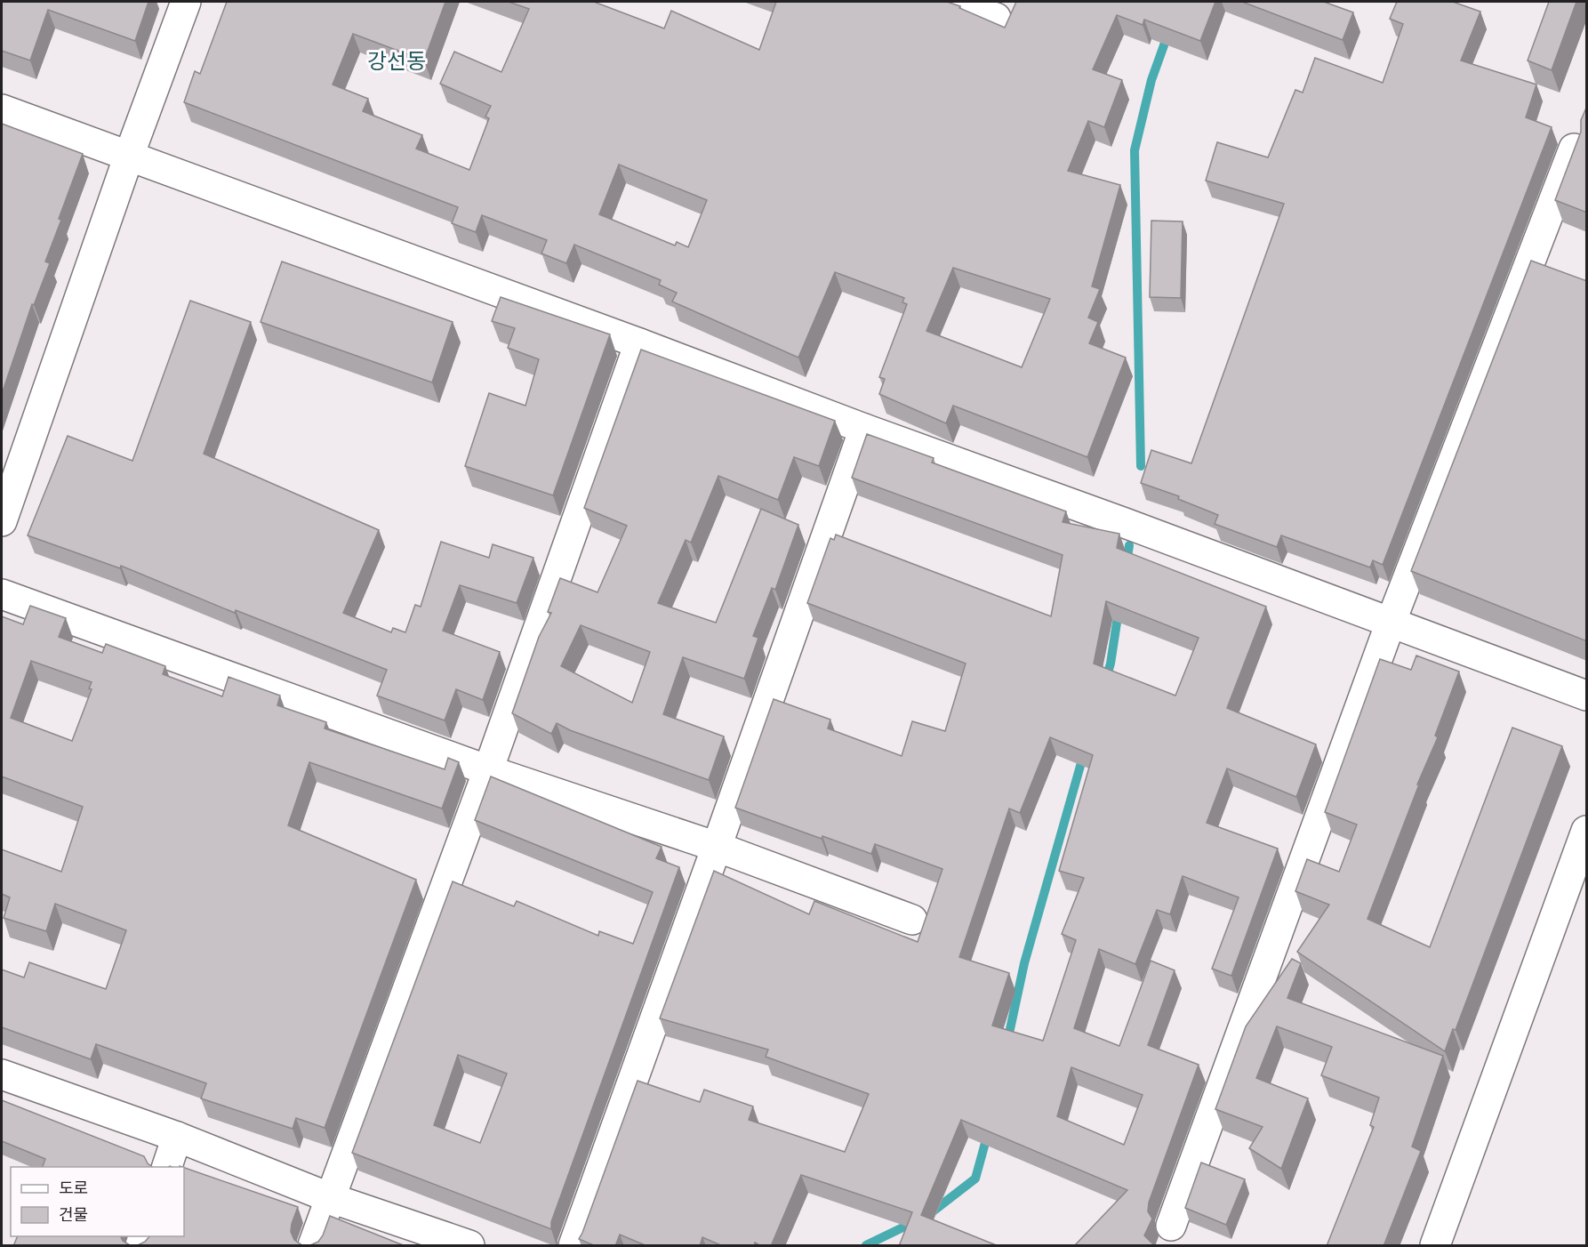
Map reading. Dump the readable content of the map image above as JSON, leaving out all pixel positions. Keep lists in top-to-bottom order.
{
  "districts": ["강선동"],
  "legend": ["도로", "건물"]
}
